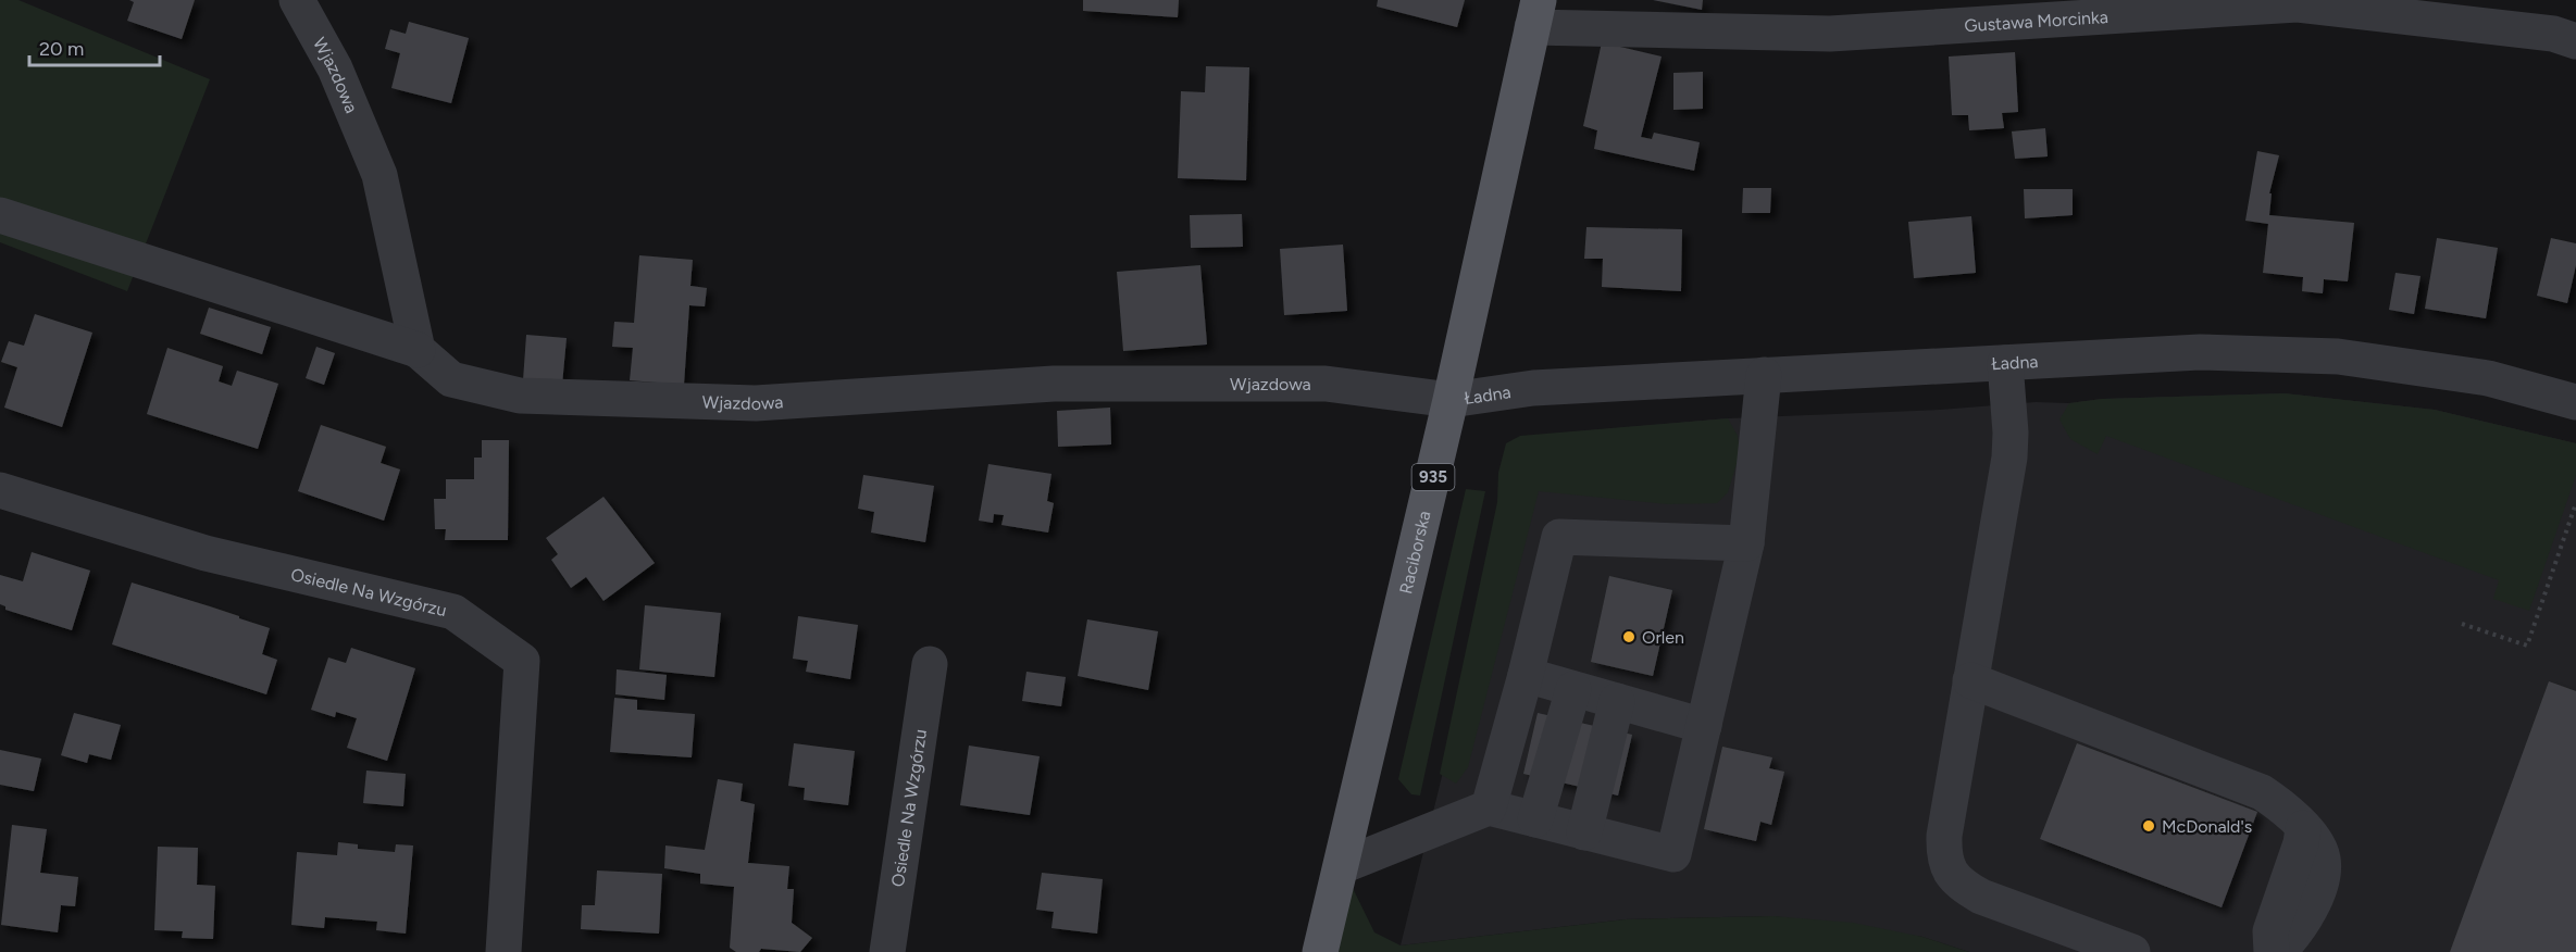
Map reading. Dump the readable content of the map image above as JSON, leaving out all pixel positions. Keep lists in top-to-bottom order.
{
  "streets": {
    "main road": ["935", "Raciborska"],
    "street": [
      "Gustawa Morcinka",
      "Wjazdowa",
      "Ładna",
      "Osiedle Na Wzgórzu"
    ]
  },
  "crossings": [
    ["Gustawa Morcinka", "Raciborska"],
    ["Wjazdowa", "Ładna"],
    ["Wjazdowa", "Raciborska"],
    ["Ładna", "Raciborska"]
  ],
  "places": ["Orlen", "McDonald's"],
  "scale_bar": "20 m"
}
